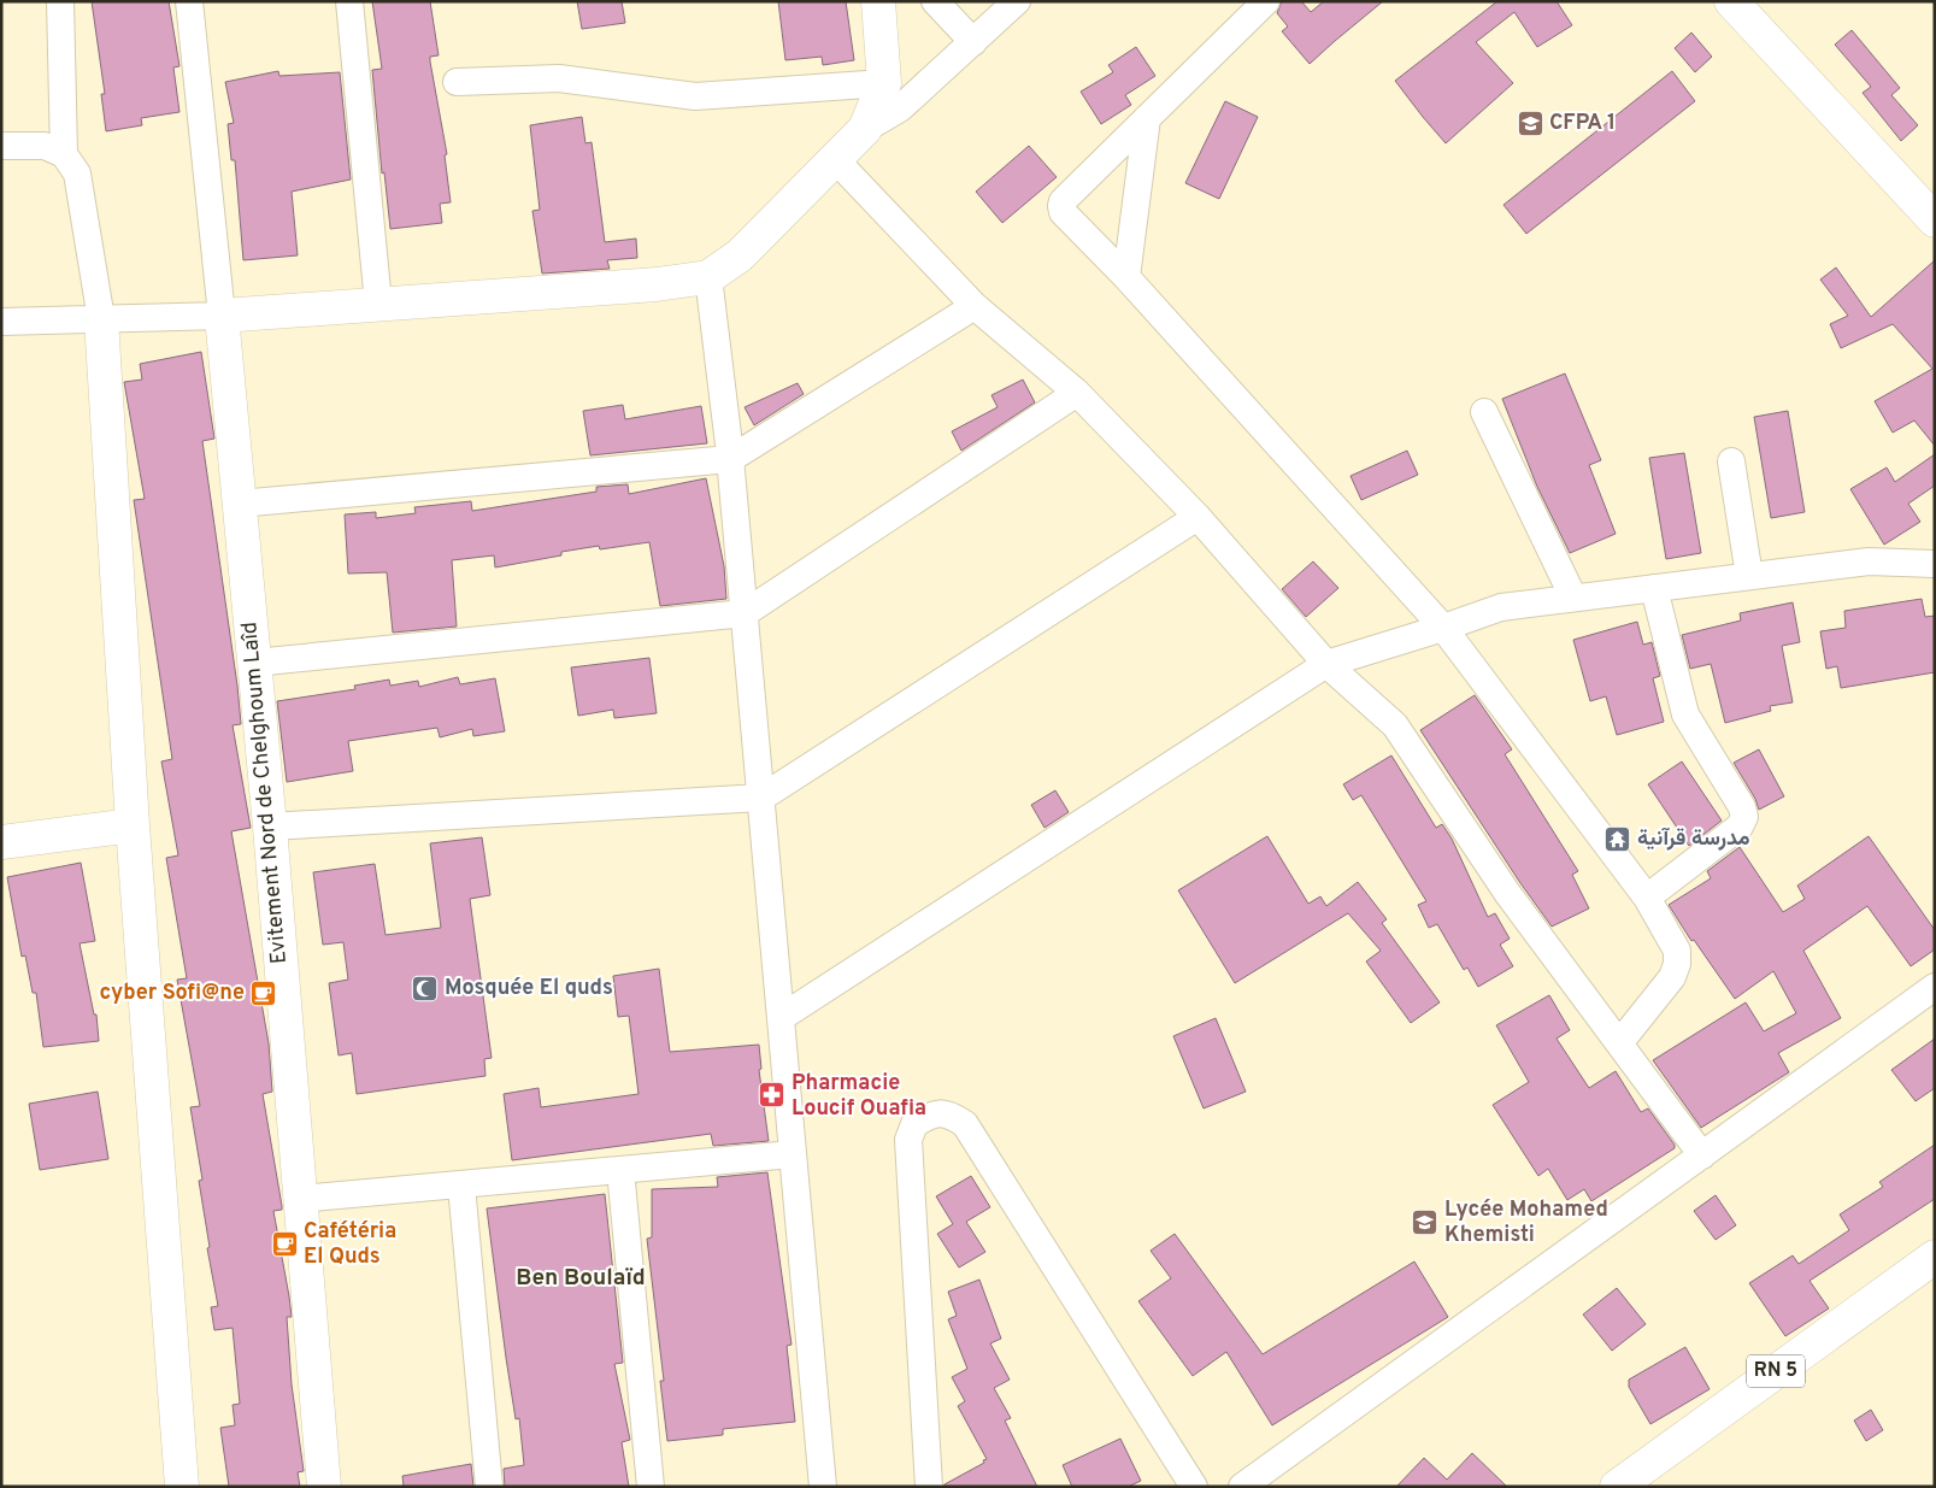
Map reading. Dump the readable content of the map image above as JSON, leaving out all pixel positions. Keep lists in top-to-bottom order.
{
  "streets": {
    "main road": ["Evitement Nord de Chelghoum Laîd", "RN 5"]
  },
  "districts": ["Ben Boulaïd"],
  "places": {
    "school or university": ["CFPA 1", "Lycée Mohamed Khemisti"],
    "temple": ["مدرسة قرآنية"],
    "mosque": ["Mosquée El quds"],
    "cafe": ["cyber Sofi@ne", "Cafétéria El Quds"],
    "pharmacy": ["Pharmacie Loucif Ouafia"]
  }
}
